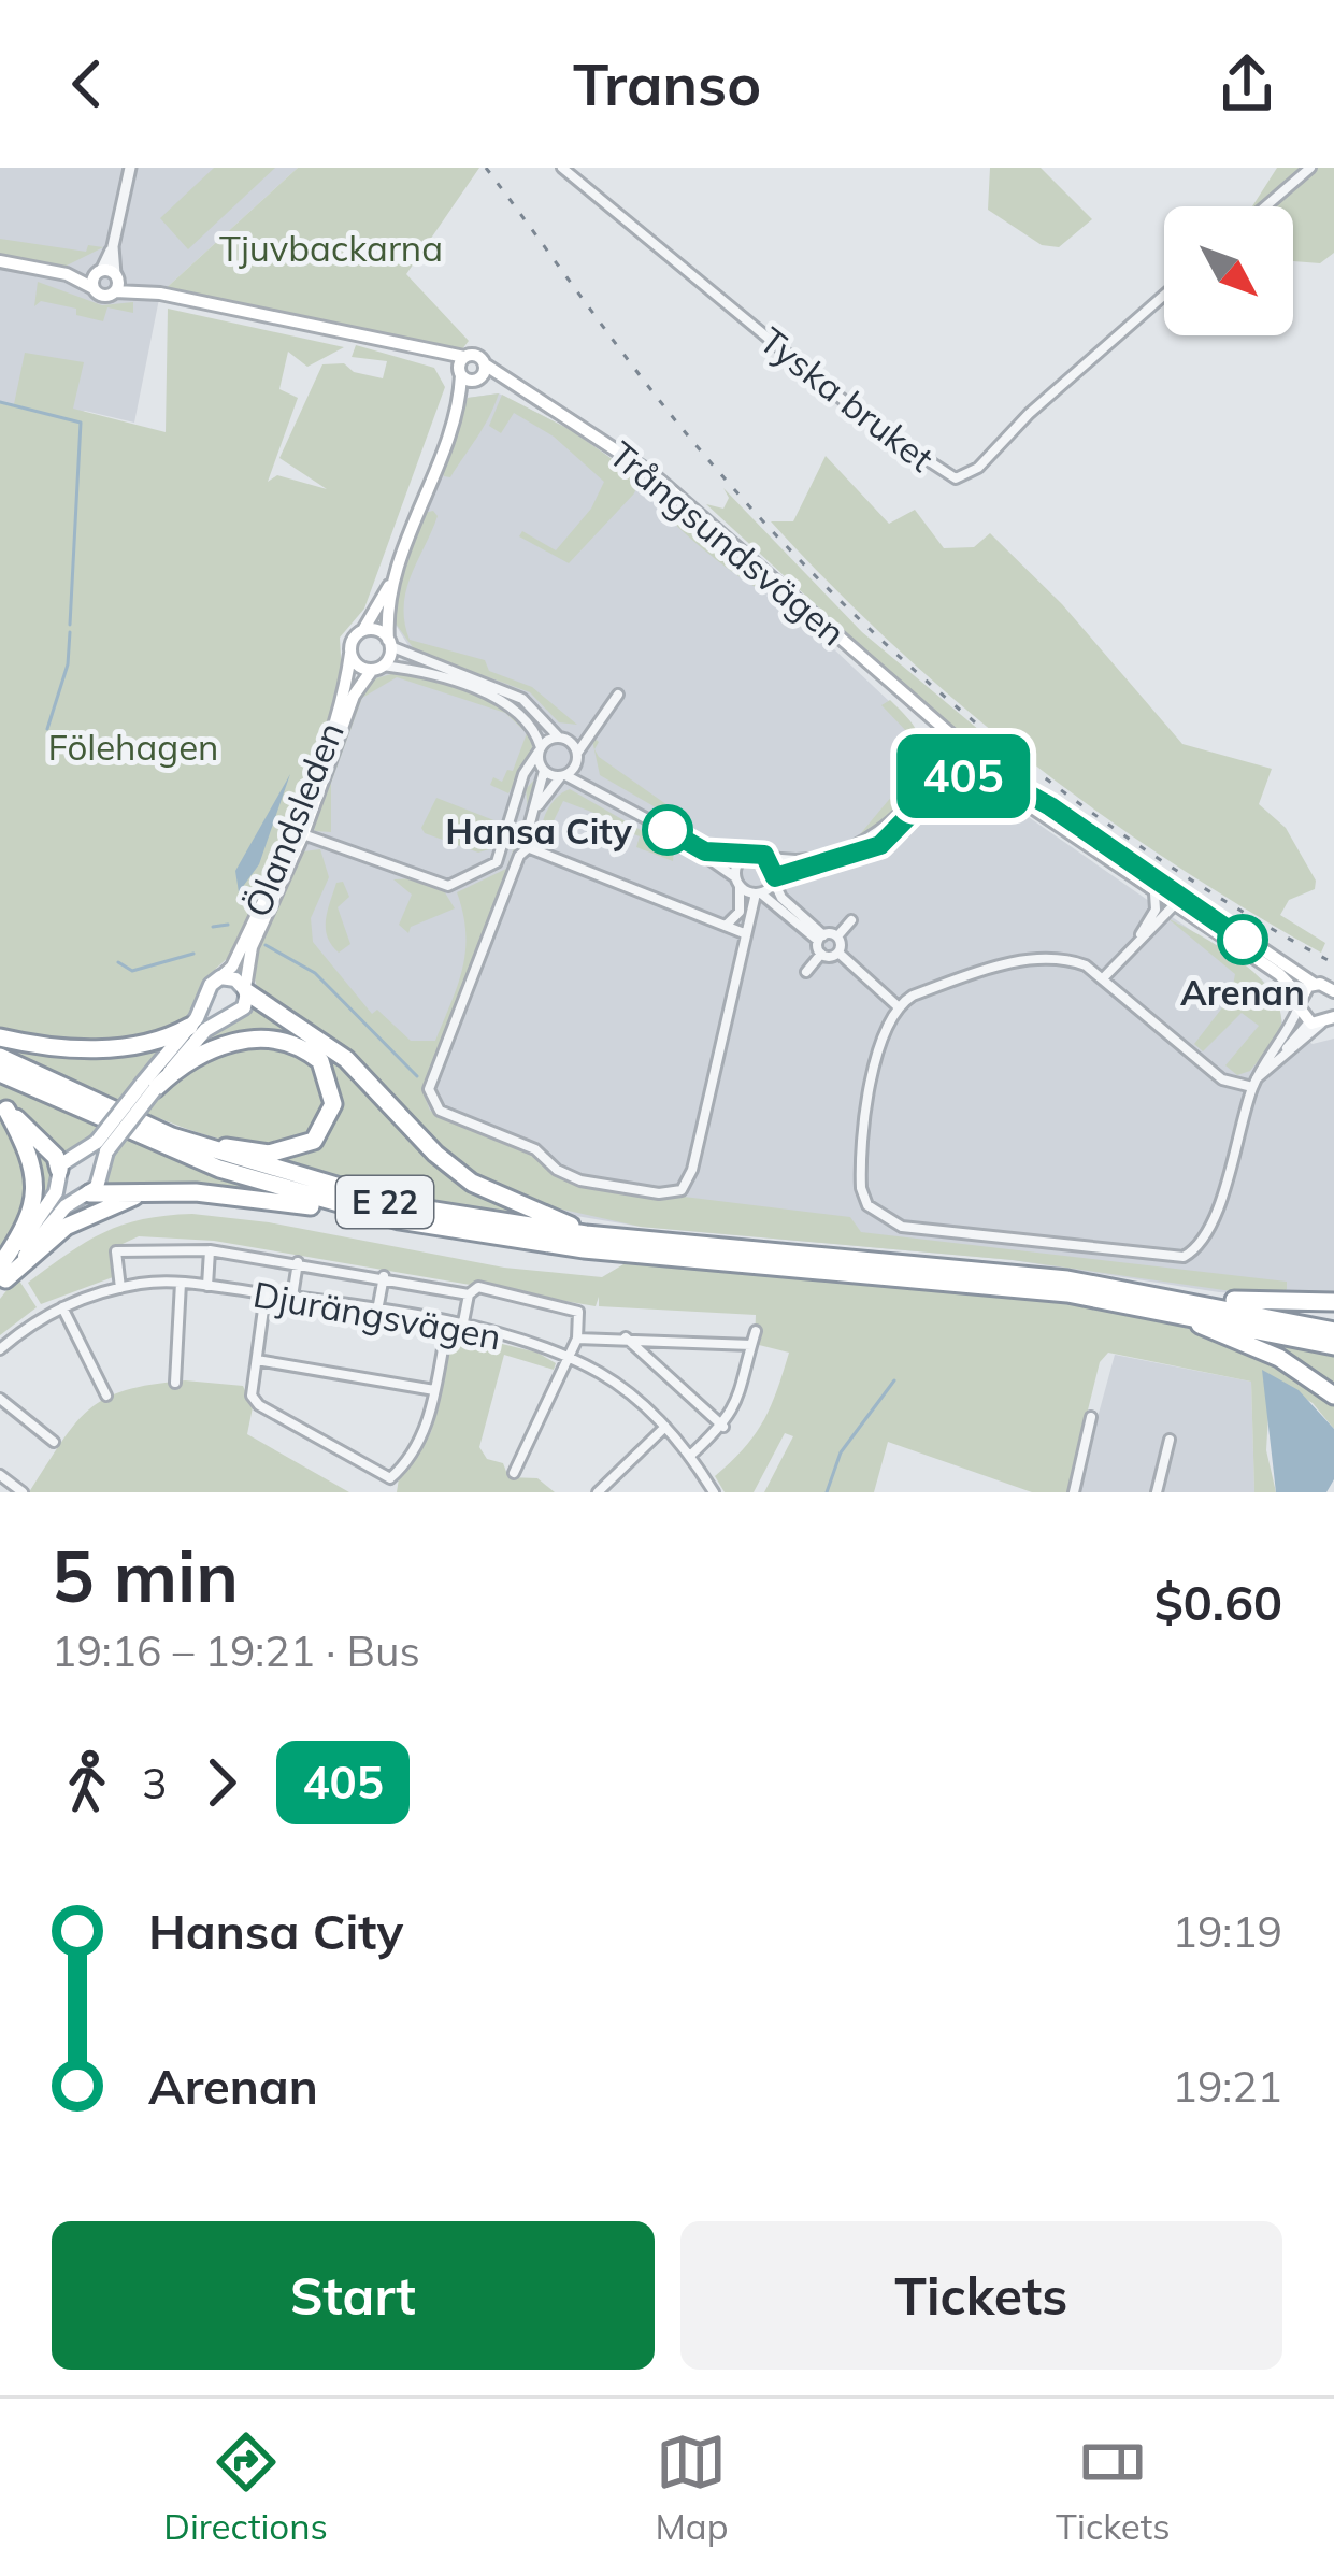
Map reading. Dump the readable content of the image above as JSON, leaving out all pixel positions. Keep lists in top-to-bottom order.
{
  "streets": {
    "highway": ["E 22"],
    "main road": ["Trångsundsvägen", "Ölandsleden"],
    "street": ["Tyska bruket", "Djurängsvägen"]
  },
  "crossings": [
    ["Trångsundsvägen", "Ölandsleden"]
  ],
  "parks": ["Tjuvbackarna", "Fölehagen"],
  "places": ["Hansa City", "Arenan"],
  "lines": ["bus line 405"],
  "north": "bottom right",
  "page": {
    "header": "Transo",
    "on_map": "405",
    "heading": ["5 min", "19:16 – 19:21 · Bus", "$0.60"],
    "legs": ["3", "405"],
    "list": [
      {
        "name": "Hansa City",
        "value": "19:19"
      },
      {
        "name": "Arenan",
        "value": "19:21"
      }
    ],
    "buttons": ["Start", "Tickets"],
    "tabs": ["Directions", "Map", "Tickets"]
  }
}
